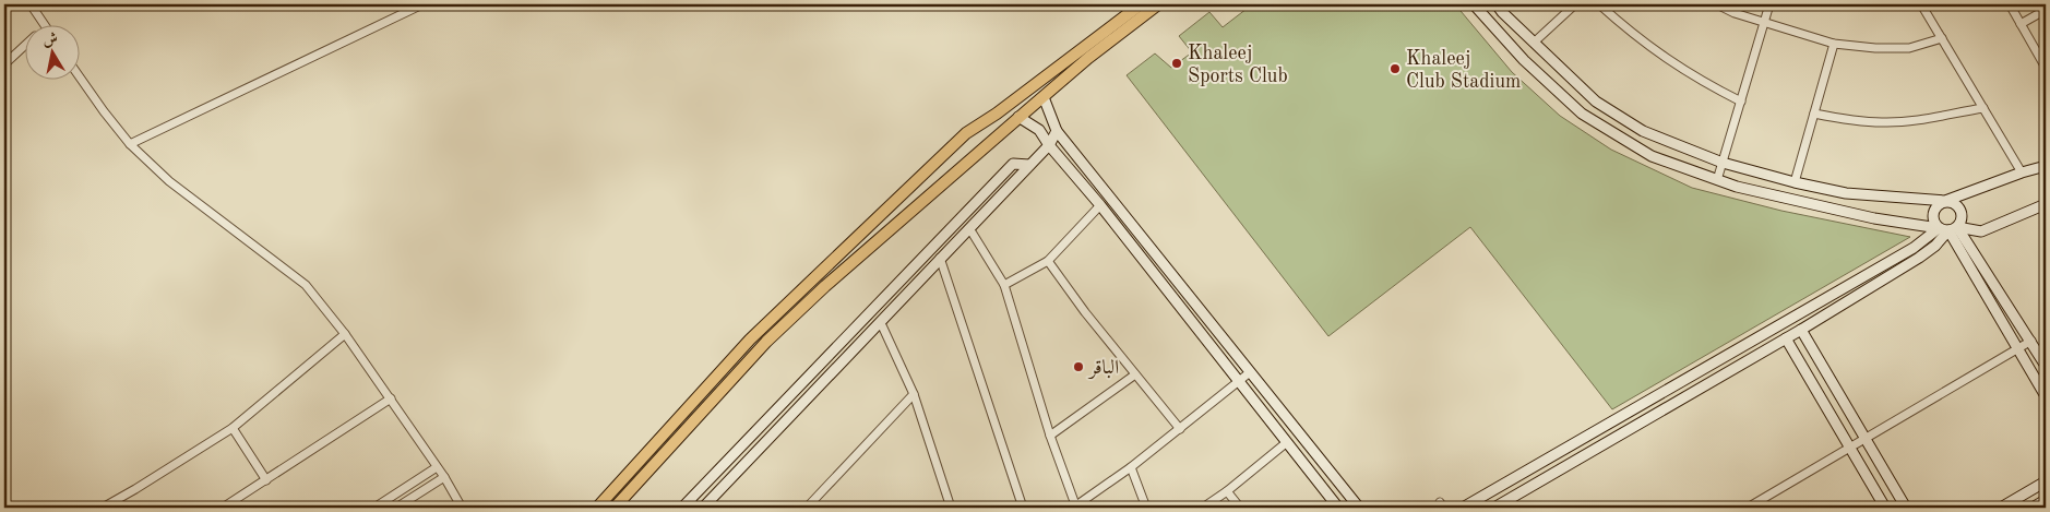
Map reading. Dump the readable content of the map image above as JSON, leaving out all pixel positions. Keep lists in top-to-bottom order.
{
  "places": ["Khaleej Sports Club", "Khaleej Club Stadium", "الباقر"],
  "north": "top"
}
